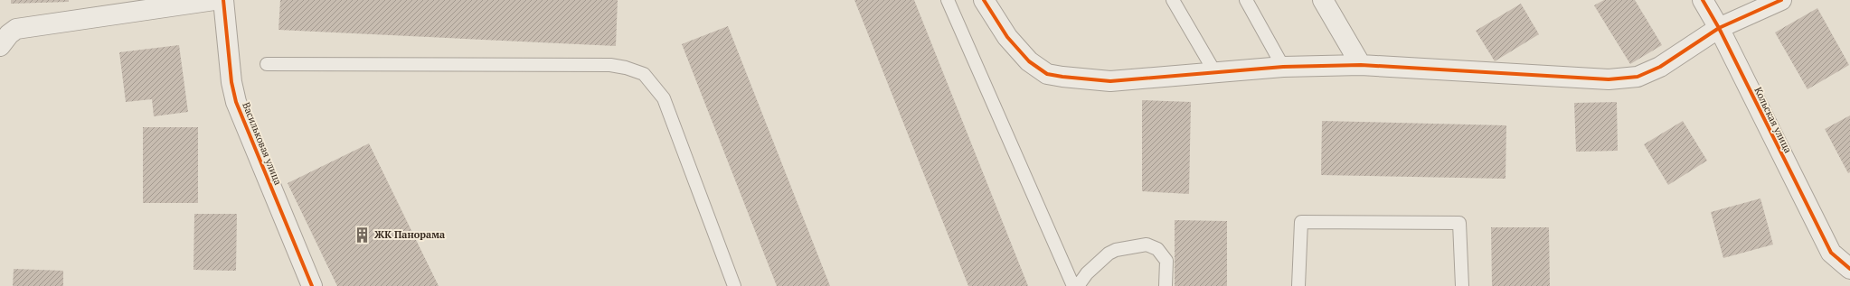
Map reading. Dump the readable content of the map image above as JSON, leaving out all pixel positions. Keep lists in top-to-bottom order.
{
  "streets": {
    "street": ["Кольская улица", "Васильковая улица"]
  },
  "places": {
    "building": ["ЖК Панорама"]
  }
}
